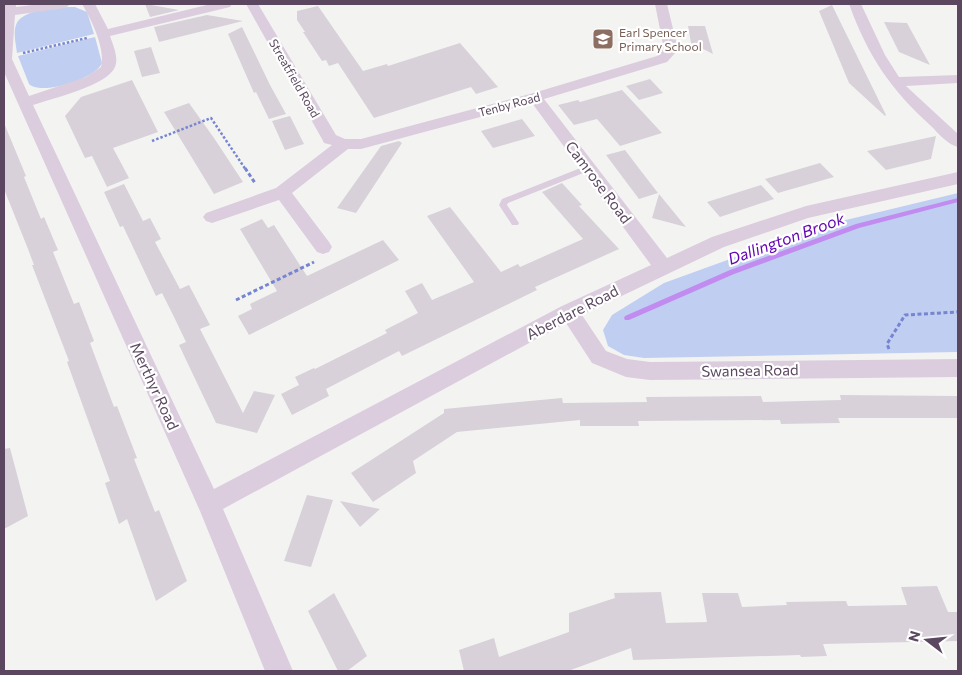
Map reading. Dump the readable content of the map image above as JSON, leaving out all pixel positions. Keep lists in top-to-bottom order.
{
  "streets": {
    "street": [
      "Streatfield Road",
      "Tenby Road",
      "Camrose Road",
      "Aberdare Road",
      "Swansea Road",
      "Merthyr Road"
    ]
  },
  "crossings": [
    ["Streatfield Road", "Tenby Road"],
    ["Tenby Road", "Camrose Road"],
    ["Camrose Road", "Aberdare Road"],
    ["Aberdare Road", "Swansea Road"],
    ["Aberdare Road", "Merthyr Road"]
  ],
  "water": ["Dallington Brook"],
  "places": {
    "school or university": ["Earl Spencer Primary School"]
  },
  "north": "left"
}
